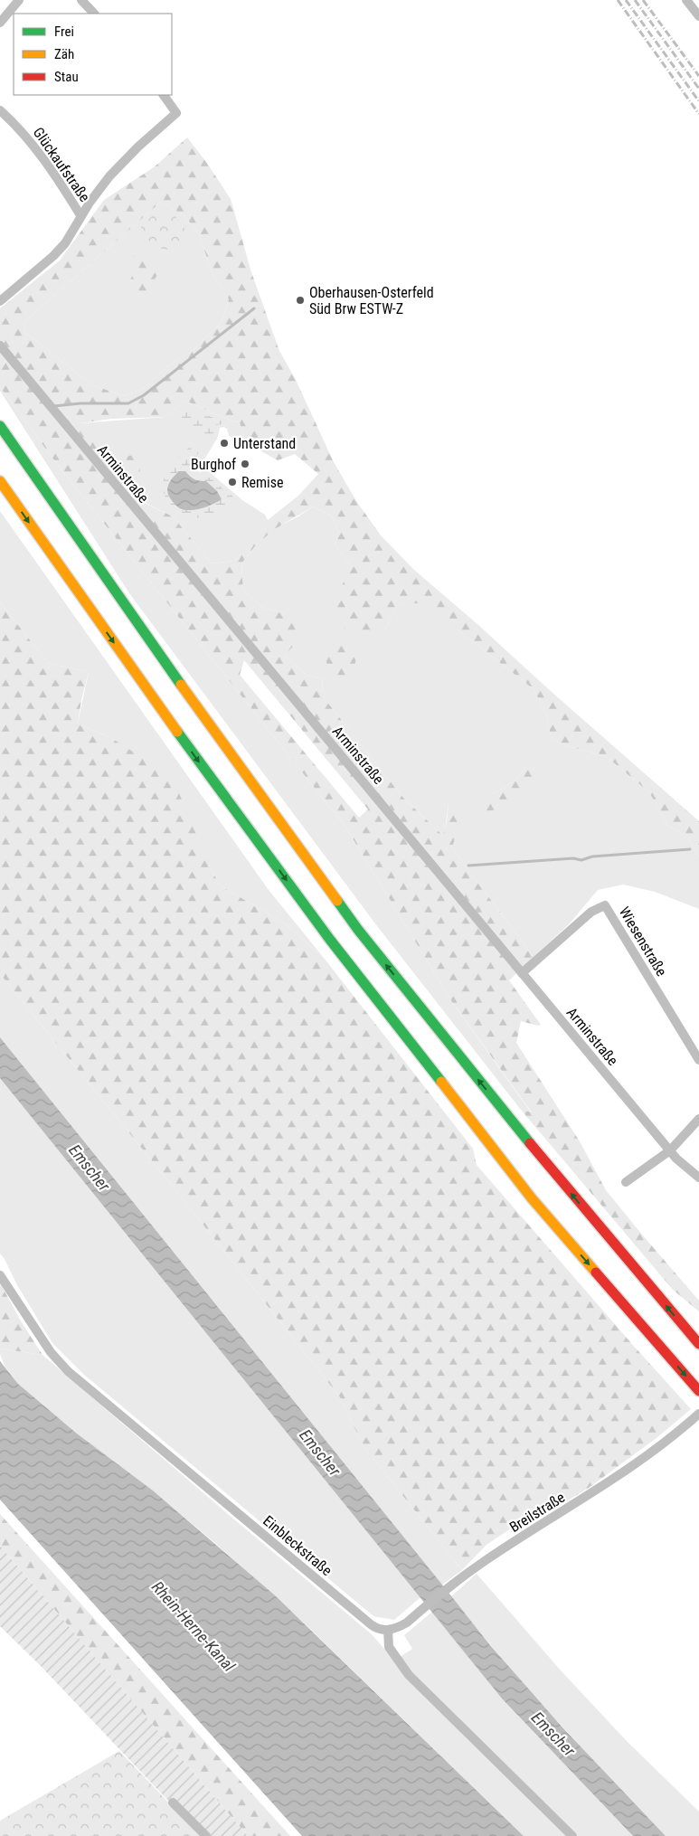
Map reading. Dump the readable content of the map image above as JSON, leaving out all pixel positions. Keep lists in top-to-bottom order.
{
  "streets": {
    "street": [
      "Glückaufstraße",
      "Arminstraße",
      "Wiesenstraße",
      "Breilstraße",
      "Einbleckstraße"
    ]
  },
  "crossings": [
    ["Arminstraße", "Wiesenstraße"],
    ["Breilstraße", "Einbleckstraße"]
  ],
  "water": ["Emscher", "Rhein-Herne-Kanal"],
  "places": [
    "Oberhausen-Osterfeld Süd Brw ESTW-Z",
    "Unterstand",
    "Burghof",
    "Remise"
  ],
  "legend": ["Frei", "Zäh", "Stau"]
}
